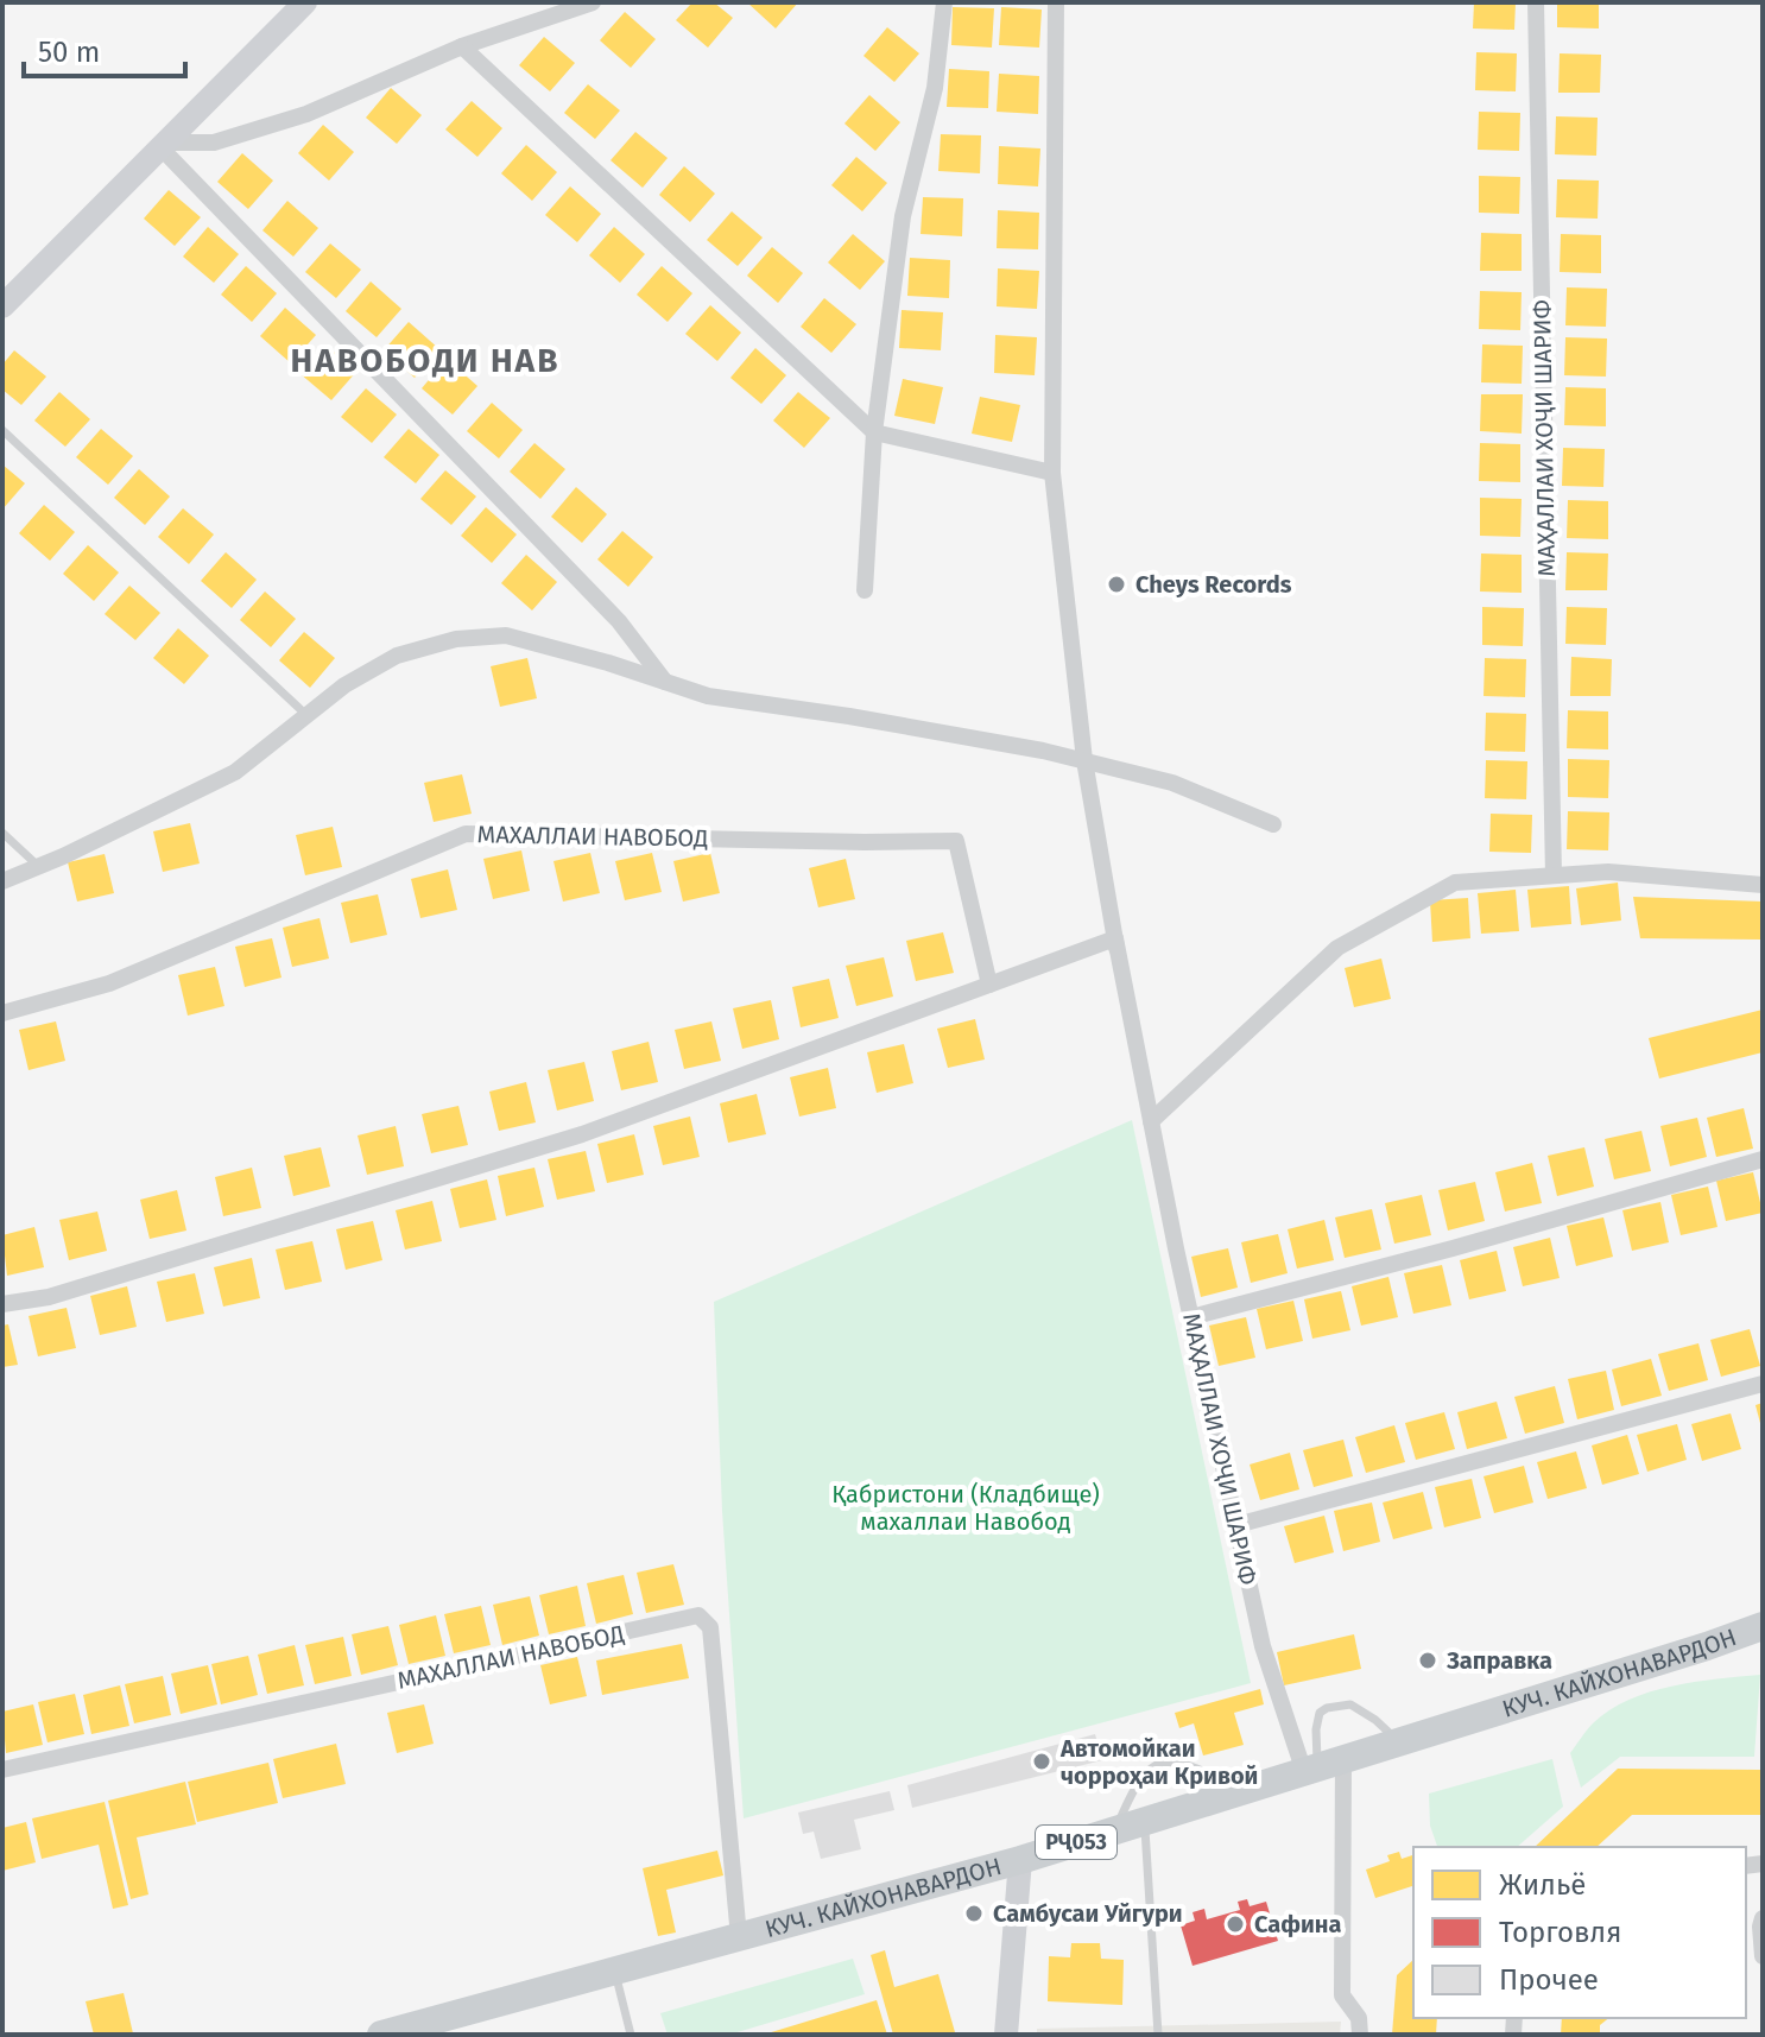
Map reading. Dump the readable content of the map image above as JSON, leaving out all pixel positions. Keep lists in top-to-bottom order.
{
  "streets": {
    "main road": ["КУЧ. КАЙХОНАВАРДОН", "РҶ053"],
    "street": ["МАҲАЛЛАИ ХОҶИ ШАРИФ", "МАХАЛЛАИ НАВОБОД"]
  },
  "crossings": [
    ["МАҲАЛЛАИ ХОҶИ ШАРИФ", "КУЧ. КАЙХОНАВАРДОН"],
    ["МАХАЛЛАИ НАВОБОД", "КУЧ. КАЙХОНАВАРДОН"]
  ],
  "districts": ["НАВОБОДИ НАВ"],
  "parks": ["Қабристони (Кладбище) махаллаи Навобод"],
  "places": [
    "Cheys Records",
    "Заправка",
    "Автомойкаи чорроҳаи Кривой",
    "Самбусаи Уйгури",
    "Сафина"
  ],
  "legend": ["Жильё", "Торговля", "Прочее"],
  "scale_bar": "50 m"
}
